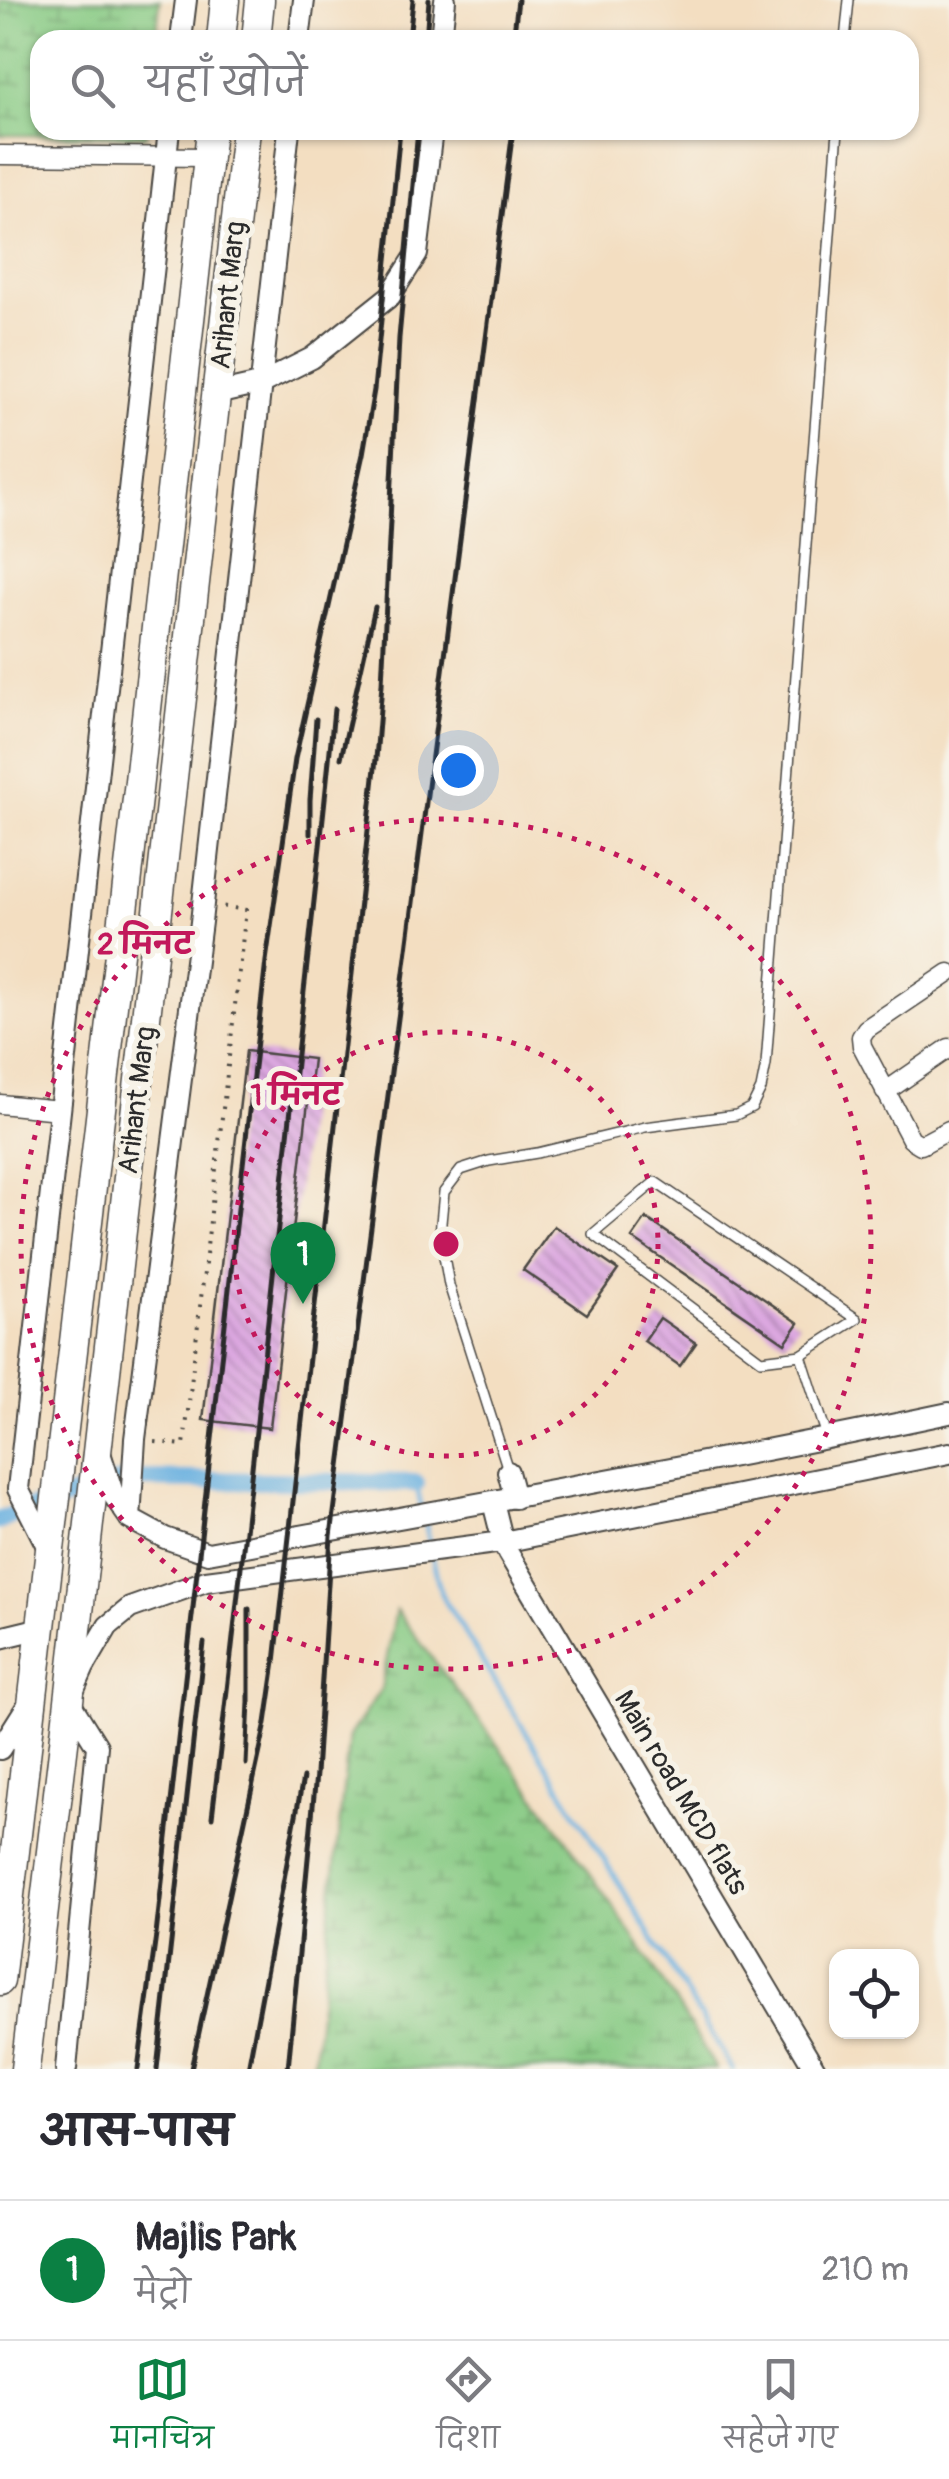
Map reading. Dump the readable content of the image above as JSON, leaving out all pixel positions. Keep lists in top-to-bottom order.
{
  "streets": {
    "main road": ["Arihant Marg"],
    "street": ["Main road MCD flats"]
  },
  "page": {
    "search": "यहाँ खोजें",
    "pins": "1",
    "heading": "आस-पास",
    "list": [
      {
        "mark": "1",
        "name": "Majlis Park",
        "note": "मेट्रो",
        "value": "210 m"
      }
    ],
    "nav": ["मानचित्र", "दिशा", "सहेजे गए"]
  },
  "rings": ["2 मिनट", "1 मिनट"]
}
